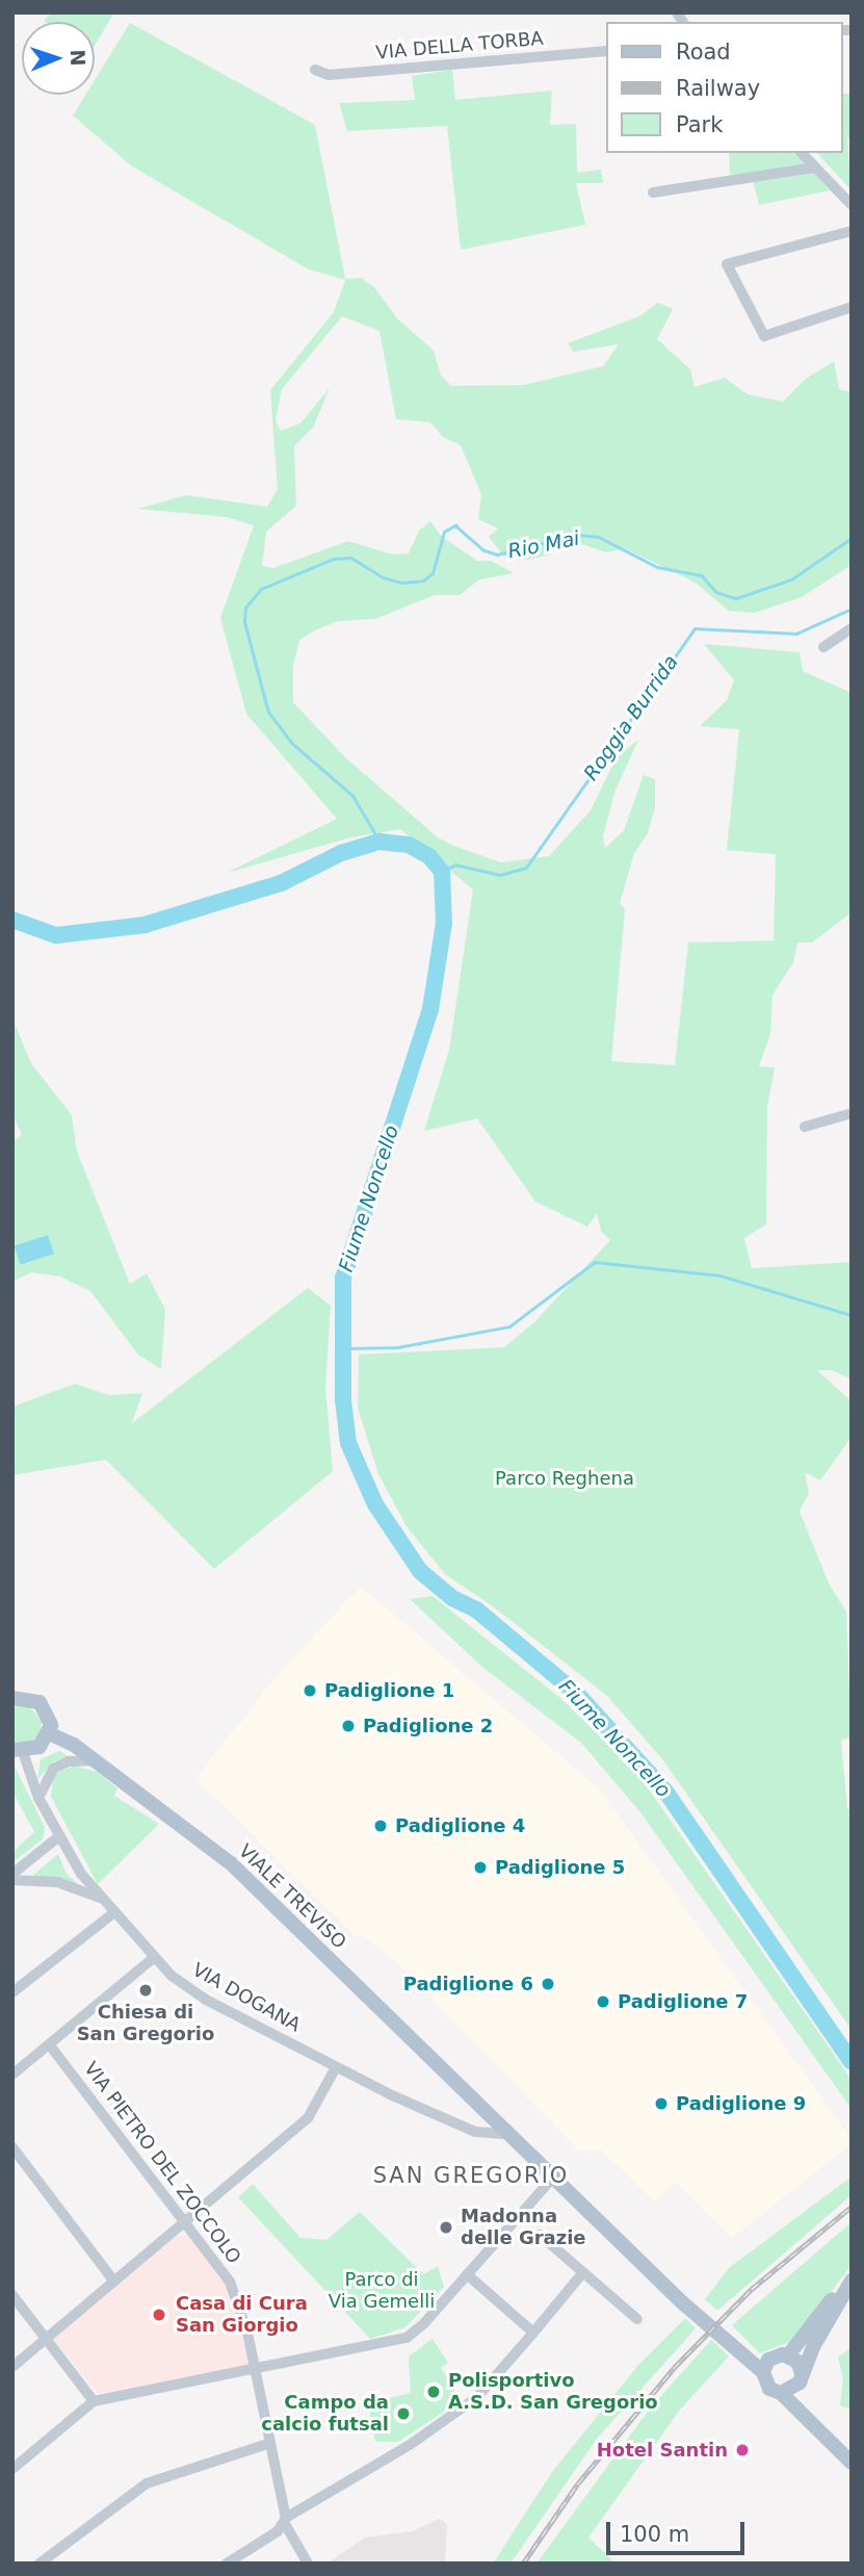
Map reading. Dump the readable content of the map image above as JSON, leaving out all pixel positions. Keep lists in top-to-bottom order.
{
  "streets": {
    "main road": ["VIALE TREVISO"],
    "street": ["VIA DELLA TORBA", "VIA DOGANA", "VIA PIETRO DEL ZOCCOLO"]
  },
  "crossings": [
    ["VIALE TREVISO", "VIA DOGANA"]
  ],
  "districts": ["SAN GREGORIO"],
  "water": ["Rio Mai", "Roggia Burrida", "Fiume Noncello"],
  "parks": ["Parco Reghena", "Parco di Via Gemelli"],
  "places": [
    "Padiglione 1",
    "Padiglione 2",
    "Padiglione 4",
    "Padiglione 5",
    "Padiglione 6",
    "Chiesa di San Gregorio",
    "Padiglione 7",
    "Padiglione 9",
    "Madonna delle Grazie",
    "Casa di Cura San Giorgio",
    "Polisportivo A.S.D. San Gregorio",
    "Campo da calcio futsal",
    "Hotel Santin"
  ],
  "legend": ["Road", "Railway", "Park"],
  "scale_bar": "100 m",
  "north": "right"
}
